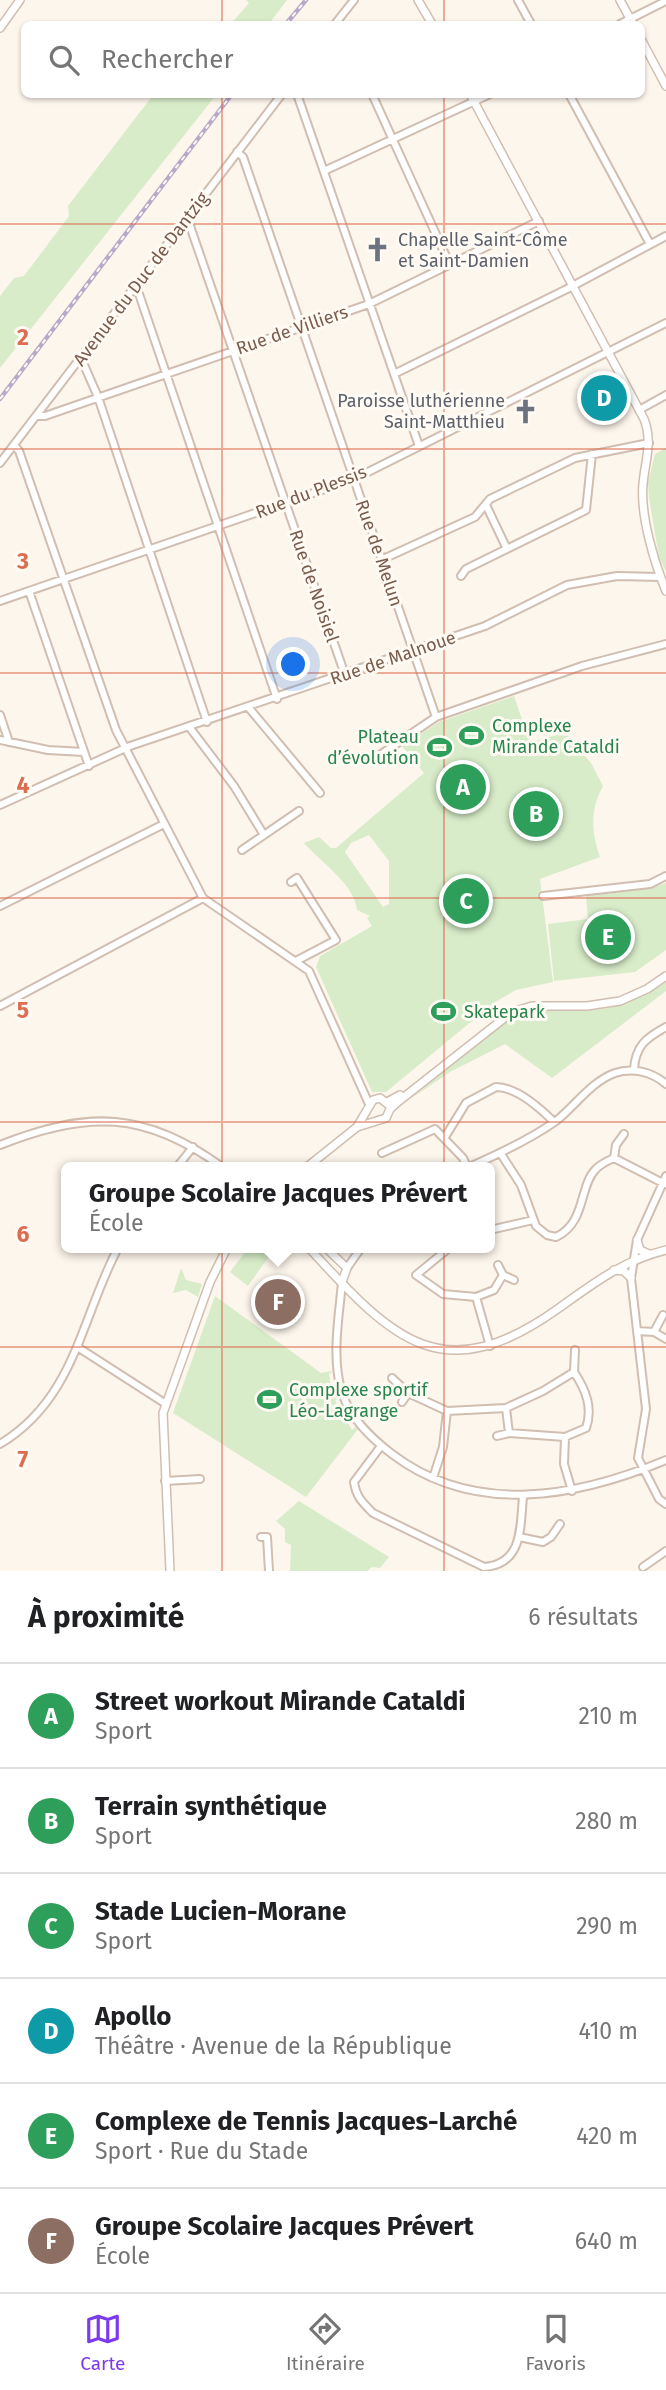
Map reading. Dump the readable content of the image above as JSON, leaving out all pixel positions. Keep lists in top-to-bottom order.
{
  "streets": {
    "street": [
      "Avenue du Duc de Dantzig",
      "Rue de Villiers",
      "Rue du Plessis",
      "Rue de Melun",
      "Rue de Noisiel",
      "Rue de Malnoue"
    ]
  },
  "crossings": [
    ["Avenue du Duc de Dantzig", "Rue de Villiers"],
    ["Avenue du Duc de Dantzig", "Rue de Melun"],
    ["Avenue du Duc de Dantzig", "Rue de Noisiel"],
    ["Rue de Villiers", "Rue de Melun"],
    ["Rue de Villiers", "Rue de Noisiel"],
    ["Rue du Plessis", "Rue de Melun"],
    ["Rue du Plessis", "Rue de Noisiel"],
    ["Rue de Melun", "Rue de Malnoue"],
    ["Rue de Noisiel", "Rue de Malnoue"]
  ],
  "places": {
    "church": ["Chapelle Saint-Côme et Saint-Damien", "Paroisse luthérienne Saint-Matthieu"],
    "sports": [
      "Complexe Mirande Cataldi",
      "Plateau d’évolution",
      "Skatepark",
      "Complexe sportif Léo-Lagrange"
    ]
  },
  "page": {
    "search": "Rechercher",
    "pins": [
      "D",
      "A",
      "B",
      "C",
      "E",
      "F"
    ],
    "popup": ["Groupe Scolaire Jacques Prévert", "École"],
    "heading": ["À proximité", "6 résultats"],
    "list": [
      {
        "mark": "A",
        "name": "Street workout Mirande Cataldi",
        "note": "Sport",
        "value": "210 m"
      },
      {
        "mark": "B",
        "name": "Terrain synthétique",
        "note": "Sport",
        "value": "280 m"
      },
      {
        "mark": "C",
        "name": "Stade Lucien-Morane",
        "note": "Sport",
        "value": "290 m"
      },
      {
        "mark": "D",
        "name": "Apollo",
        "note": "Théâtre · Avenue de la République",
        "value": "410 m"
      },
      {
        "mark": "E",
        "name": "Complexe de Tennis Jacques-Larché",
        "note": "Sport · Rue du Stade",
        "value": "420 m"
      },
      {
        "mark": "F",
        "name": "Groupe Scolaire Jacques Prévert",
        "note": "École",
        "value": "640 m"
      }
    ],
    "nav": ["Carte", "Itinéraire", "Favoris"]
  },
  "grid": {
    "rows": [
      "2",
      "3",
      "4",
      "5",
      "6",
      "7"
    ]
  }
}
